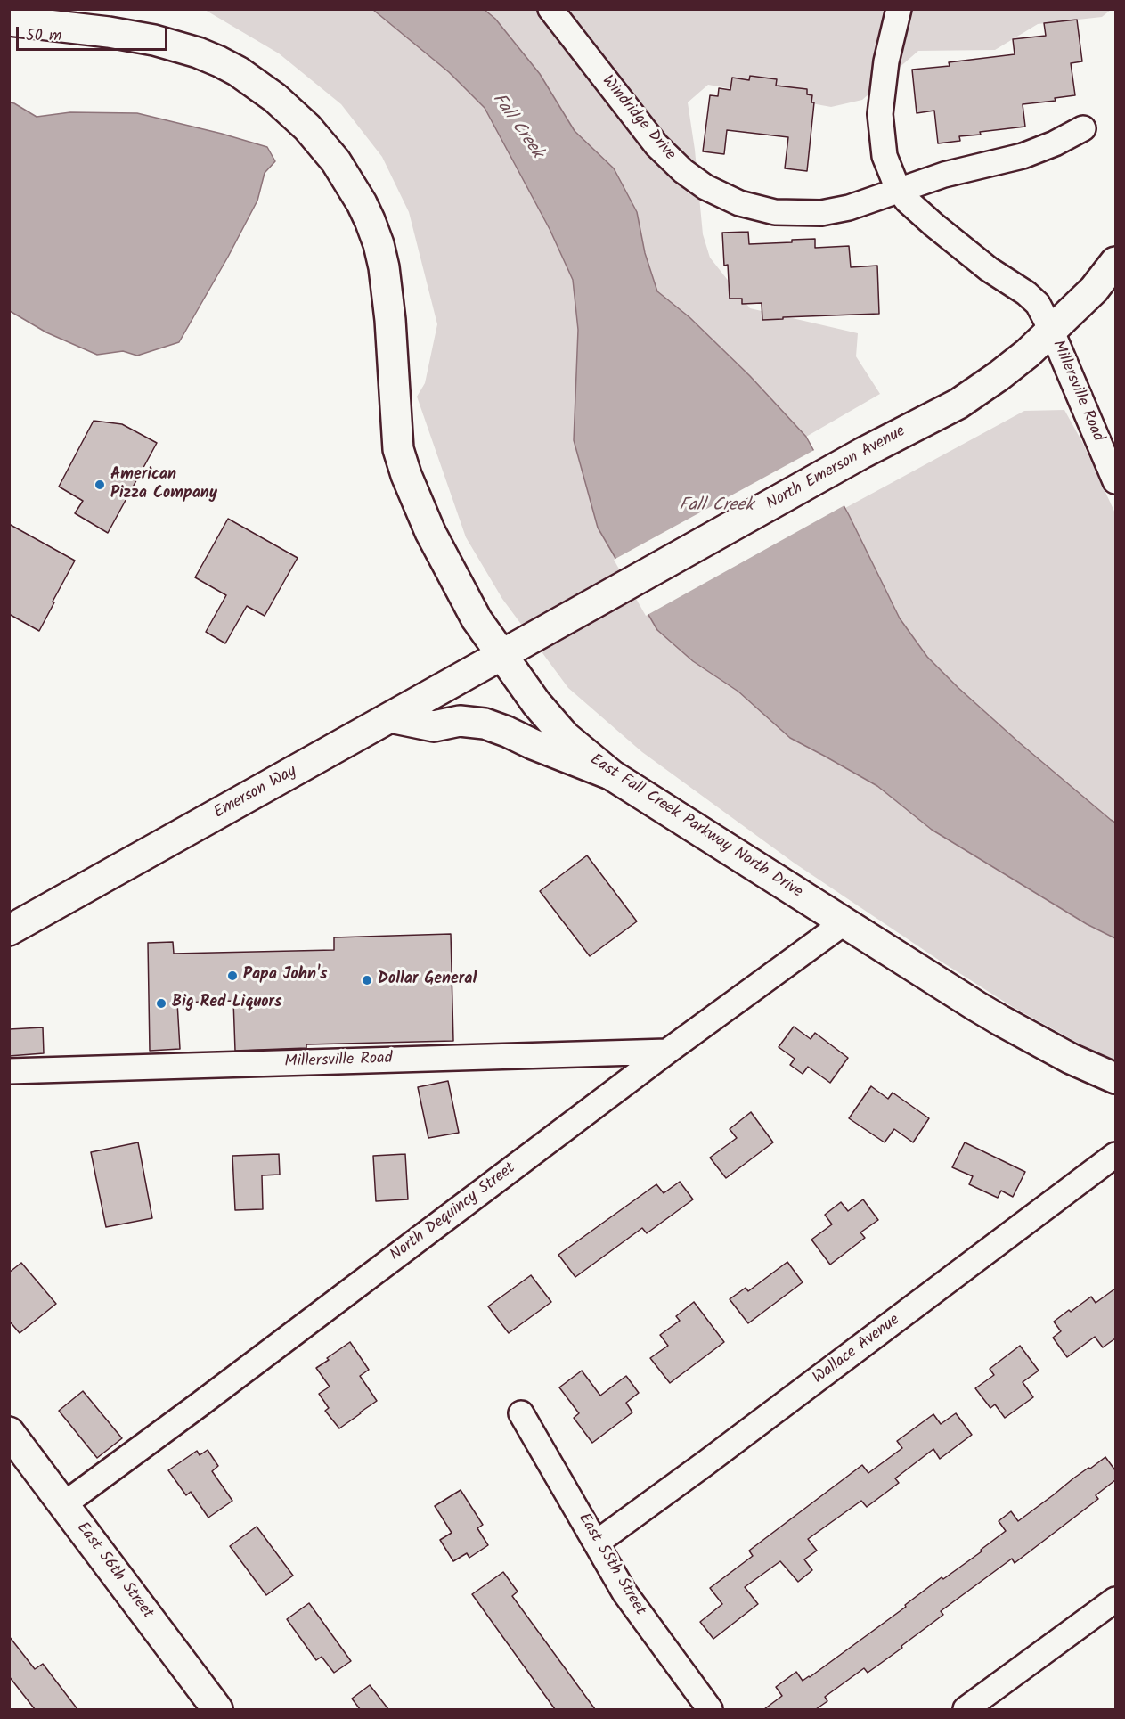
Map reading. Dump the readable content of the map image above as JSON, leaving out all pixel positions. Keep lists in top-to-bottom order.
{
  "streets": {
    "main road": [
      "North Emerson Avenue",
      "Emerson Way",
      "East Fall Creek Parkway North Drive",
      "East 56th Street"
    ],
    "street": [
      "Windridge Drive",
      "Millersville Road",
      "North Dequincy Street",
      "Wallace Avenue",
      "East 55th Street"
    ]
  },
  "crossings": [
    ["Millersville Road", "North Emerson Avenue"],
    ["Millersville Road", "North Dequincy Street"],
    ["North Emerson Avenue", "Emerson Way"],
    ["North Emerson Avenue", "East Fall Creek Parkway North Drive"],
    ["Emerson Way", "East Fall Creek Parkway North Drive"],
    ["East Fall Creek Parkway North Drive", "North Dequincy Street"],
    ["North Dequincy Street", "East 56th Street"],
    ["Wallace Avenue", "East 55th Street"]
  ],
  "water": ["Fall Creek"],
  "places": [
    "American Pizza Company",
    "Papa John's",
    "Dollar General",
    "Big Red Liquors"
  ],
  "scale_bar": "50 m"
}
